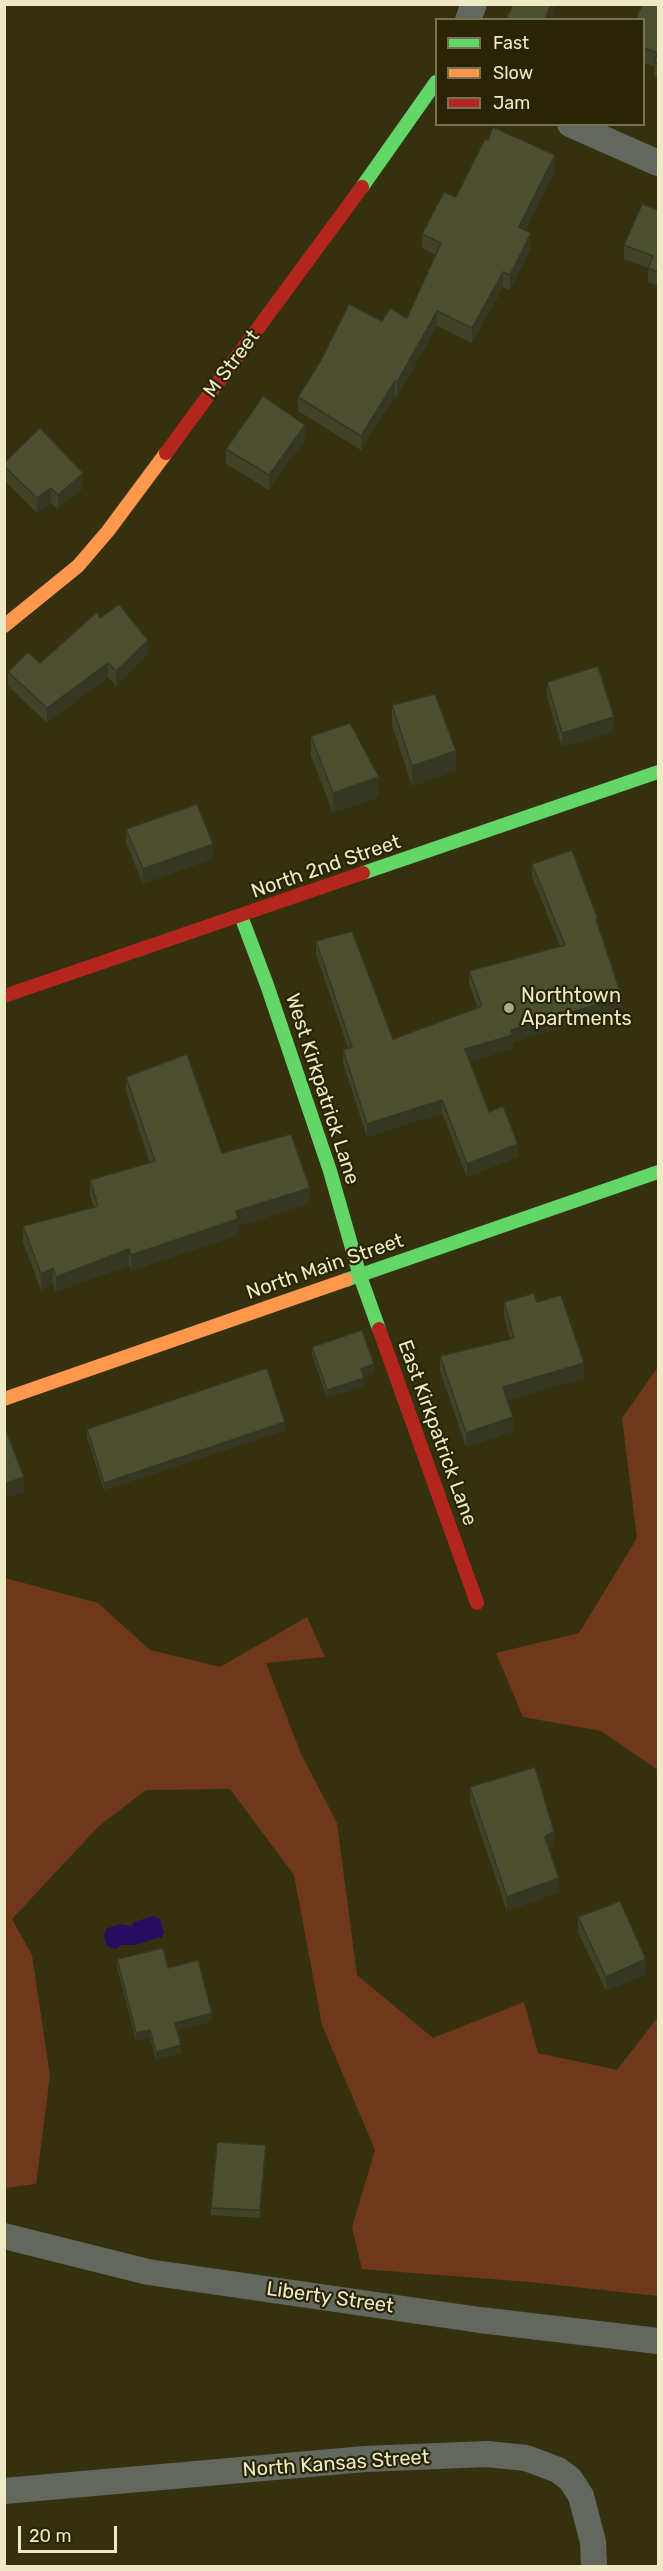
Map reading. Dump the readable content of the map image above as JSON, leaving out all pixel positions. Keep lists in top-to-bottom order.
{
  "streets": {
    "street": [
      "M Street",
      "North 2nd Street",
      "West Kirkpatrick Lane",
      "North Main Street",
      "East Kirkpatrick Lane",
      "Liberty Street",
      "North Kansas Street"
    ]
  },
  "crossings": [
    ["North 2nd Street", "West Kirkpatrick Lane"],
    ["West Kirkpatrick Lane", "North Main Street"],
    ["West Kirkpatrick Lane", "East Kirkpatrick Lane"],
    ["North Main Street", "East Kirkpatrick Lane"]
  ],
  "places": ["Northtown Apartments"],
  "legend": ["Fast", "Slow", "Jam"],
  "scale_bar": "20 m"
}
